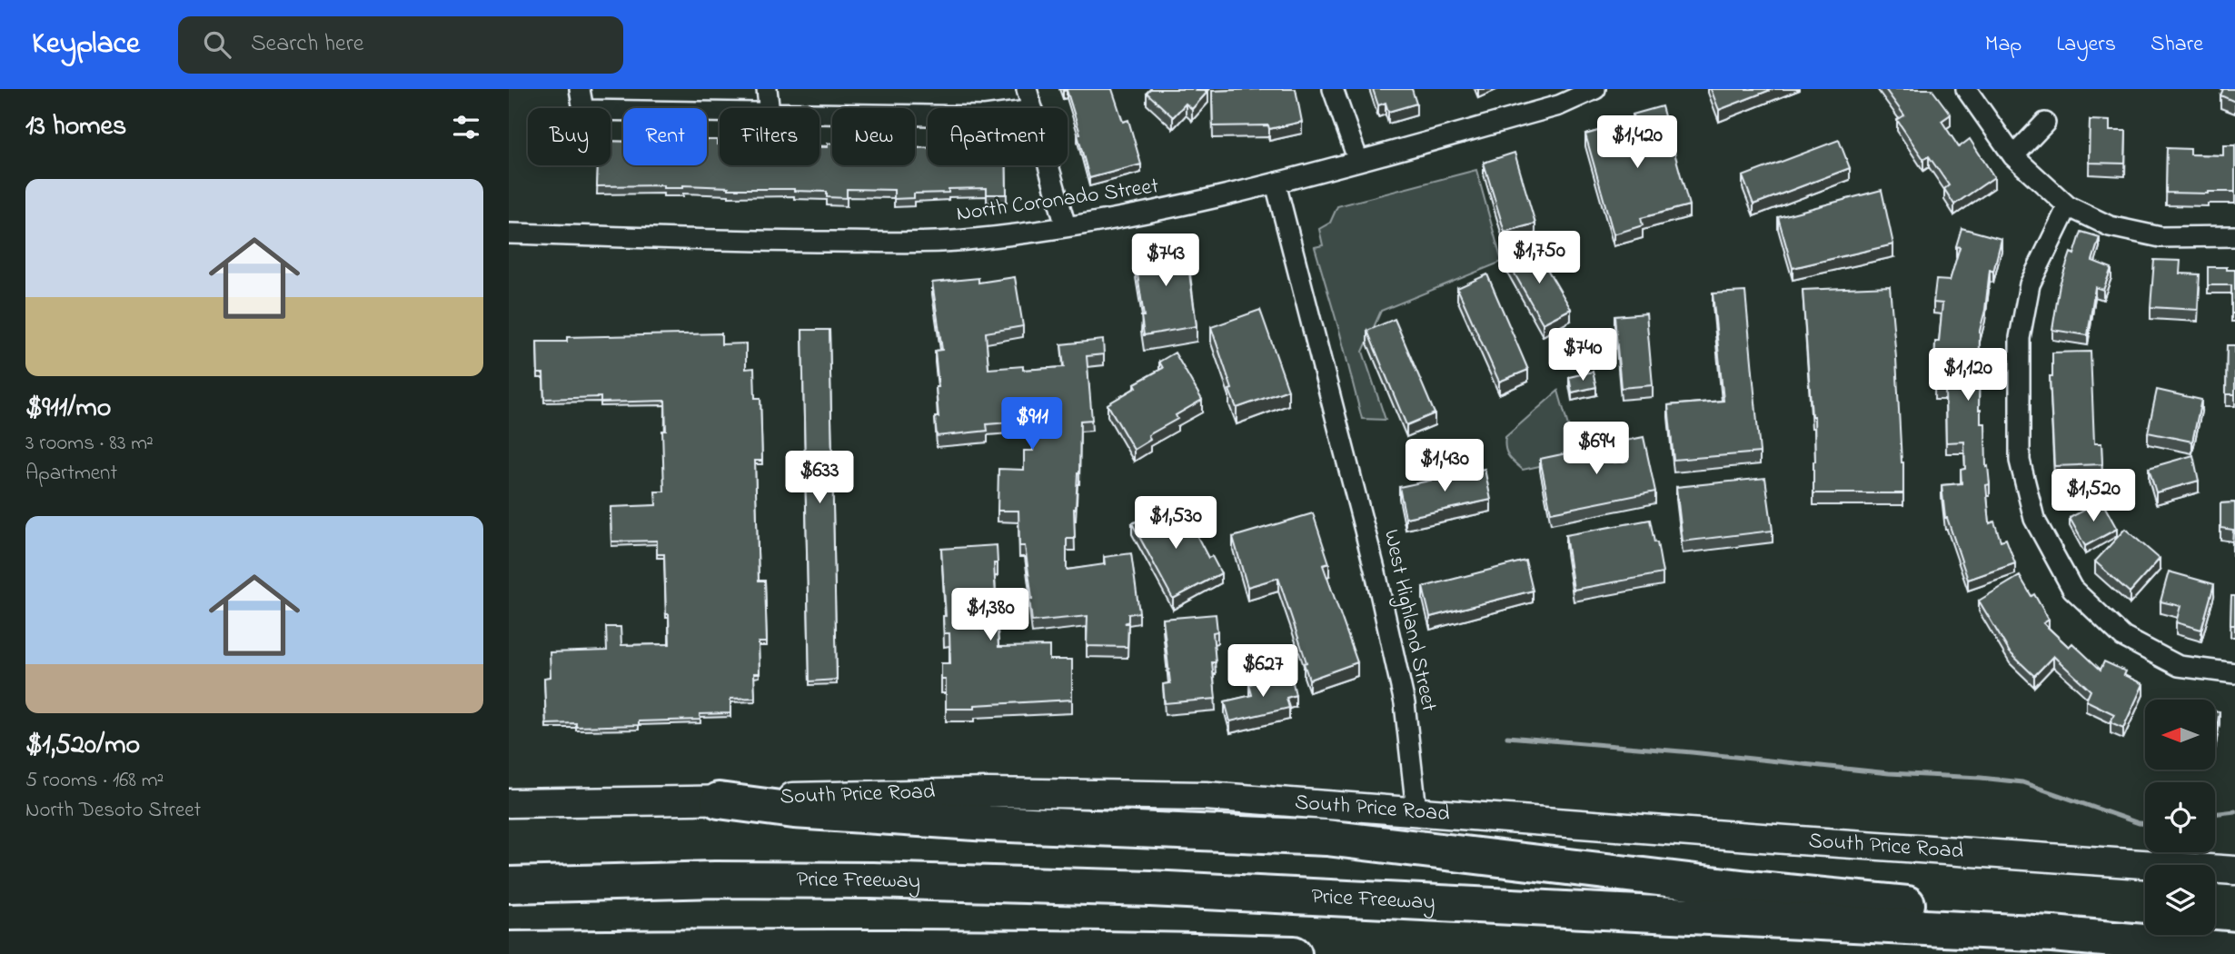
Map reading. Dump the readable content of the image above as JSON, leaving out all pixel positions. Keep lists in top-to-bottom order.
{
  "streets": {
    "highway": ["Price Freeway"],
    "main road": ["South Price Road"],
    "street": ["North Coronado Street", "West Highland Street"]
  },
  "crossings": [
    ["North Coronado Street", "West Highland Street"],
    ["West Highland Street", "South Price Road"]
  ],
  "north": "left",
  "page": {
    "header": "Keyplace",
    "search": "Search here",
    "nav": ["Map", "Layers", "Share"],
    "heading": "13 homes",
    "chip": [
      "Buy",
      "Rent",
      "Filters",
      "New",
      "Apartment"
    ],
    "price": [
      "$1,420",
      "$1,750",
      "$743",
      "$740",
      "$1,120",
      "$911",
      "$694",
      "$1,430",
      "$633",
      "$1,520",
      "$1,530",
      "$1,380",
      "$627"
    ],
    "list": [
      {
        "name": "$911/mo",
        "note": "3 rooms · 83 m² · Apartment"
      },
      {
        "name": "$1,520/mo",
        "note": "5 rooms · 168 m² · North Desoto Street"
      }
    ]
  }
}
